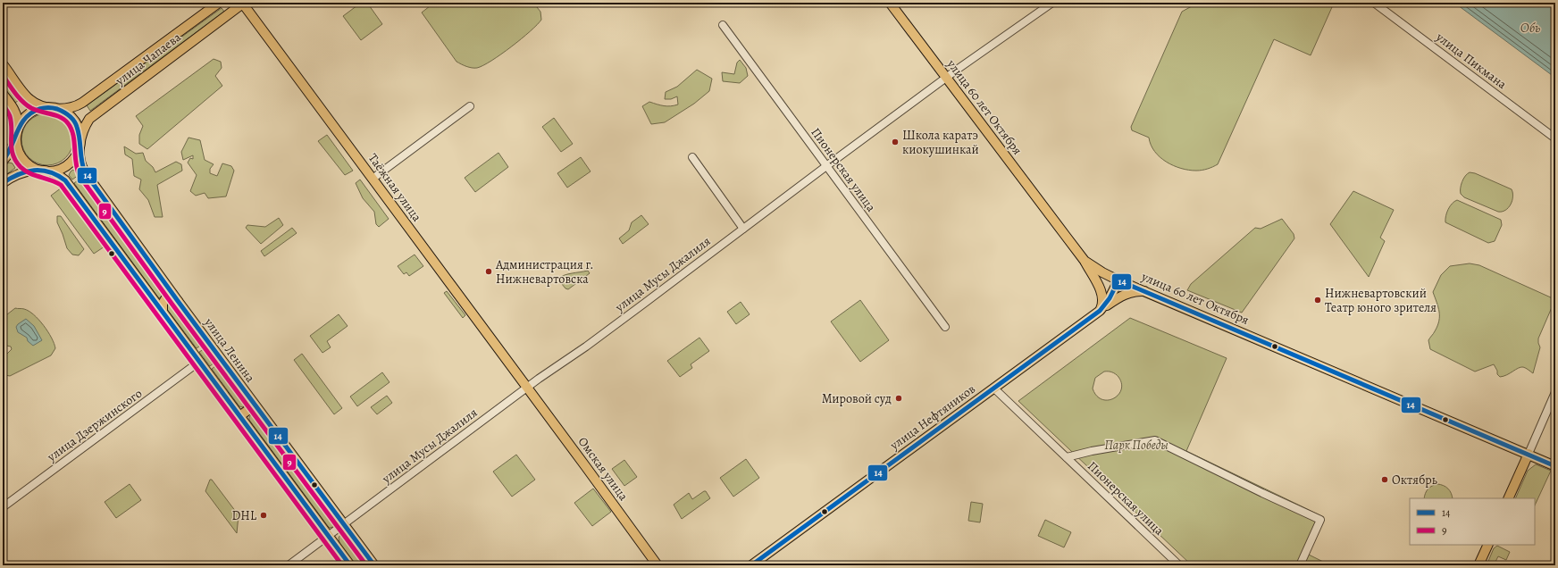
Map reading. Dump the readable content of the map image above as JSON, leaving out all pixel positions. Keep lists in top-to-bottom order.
{
  "streets": {
    "main road": [
      "улица Чапаева",
      "улица 60 лет Октября",
      "Таёжная улица",
      "улица Ленина",
      "улица Нефтяников",
      "Омская улица"
    ],
    "street": [
      "улица Пикмана",
      "Пионерская улица",
      "улица Мусы Джалиля",
      "улица Дзержинского"
    ]
  },
  "crossings": [
    ["улица Чапаева", "Таёжная улица"],
    ["улица Чапаева", "улица Ленина"],
    ["улица 60 лет Октября", "улица Мусы Джалиля"],
    ["улица 60 лет Октября", "улица Нефтяников"],
    ["Пионерская улица", "улица Мусы Джалиля"],
    ["Пионерская улица", "улица Нефтяников"],
    ["Таёжная улица", "улица Мусы Джалиля"],
    ["Таёжная улица", "Омская улица"],
    ["улица Мусы Джалиля", "улица Ленина"],
    ["улица Мусы Джалиля", "Омская улица"]
  ],
  "water": ["Обь"],
  "parks": ["Парк Победы"],
  "places": [
    "Школа каратэ киокушинкай",
    "Администрация г. Нижневартовска",
    "Нижневартовский Театр юного зрителя",
    "Мировой суд",
    "Октябрь",
    "DHL"
  ],
  "lines": ["transit line 9", "transit line 14"],
  "legend": ["14", "9"]
}
